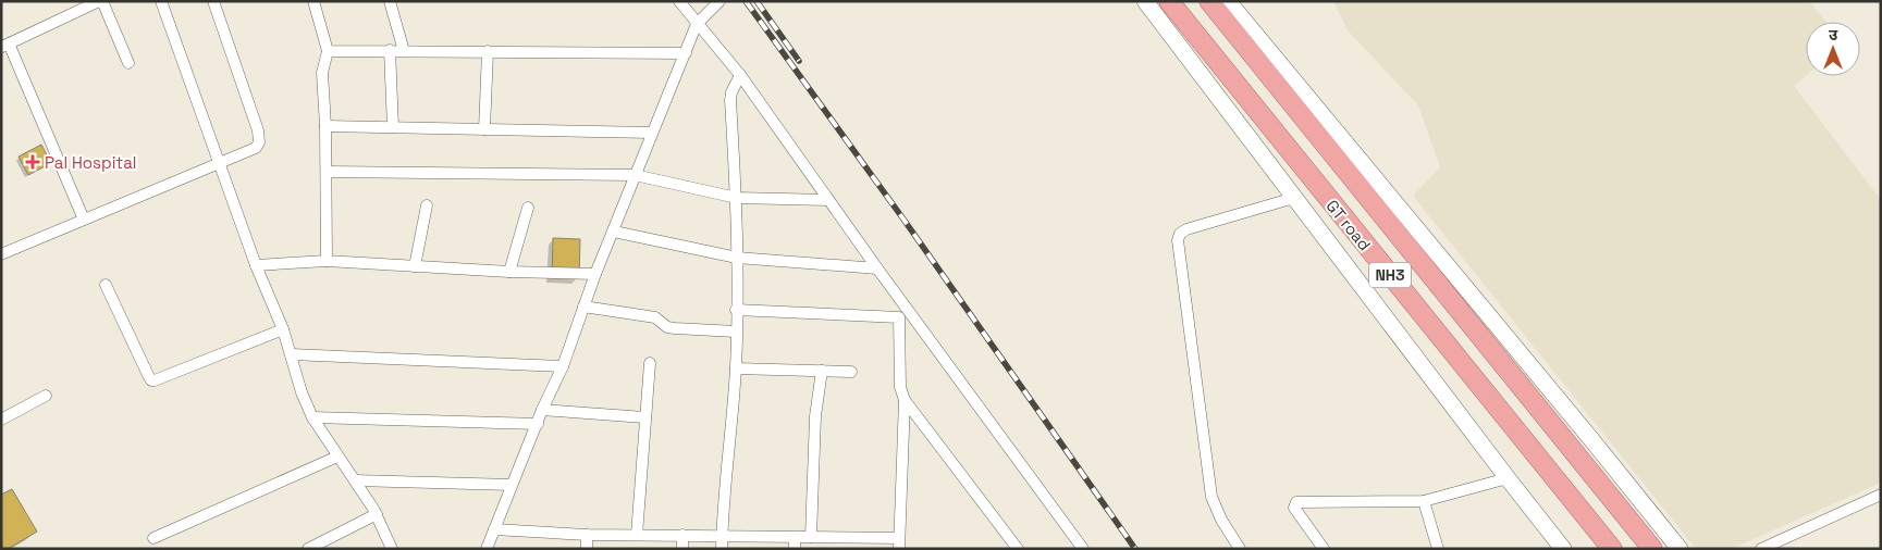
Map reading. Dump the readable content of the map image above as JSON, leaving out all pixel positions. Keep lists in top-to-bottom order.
{
  "streets": {
    "highway": ["GT road", "NH3"]
  },
  "places": {
    "health": ["Pal Hospital"]
  },
  "north": "top"
}
